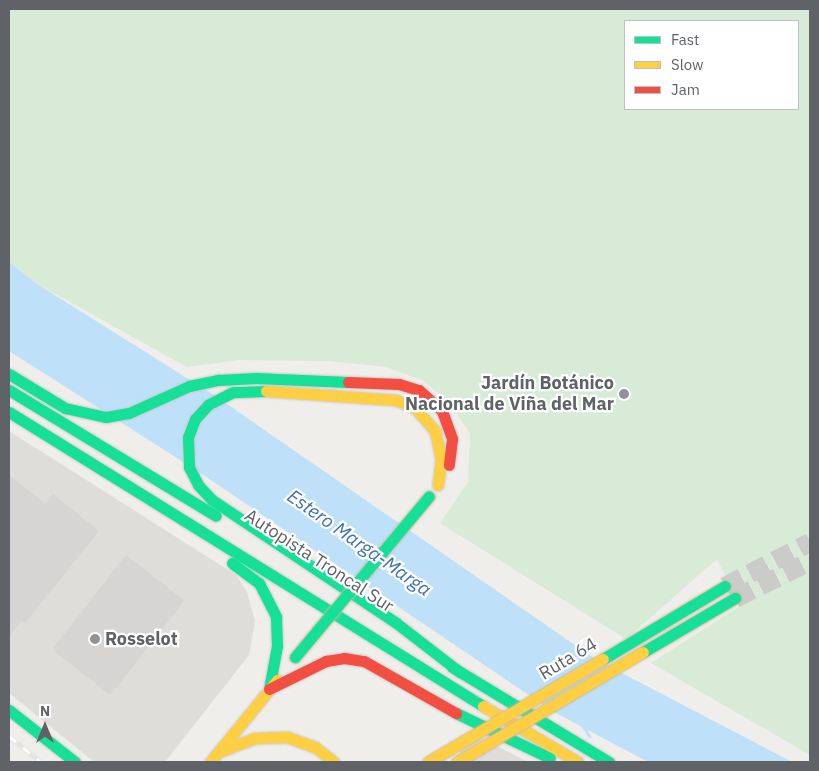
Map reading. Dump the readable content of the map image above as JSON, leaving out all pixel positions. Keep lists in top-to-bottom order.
{
  "streets": {
    "main road": ["Autopista Troncal Sur", "Ruta 64"]
  },
  "water": ["Estero Marga-Marga"],
  "places": ["Jardín Botánico Nacional de Viña del Mar", "Rosselot"],
  "legend": ["Fast", "Slow", "Jam"],
  "north": "top"
}
